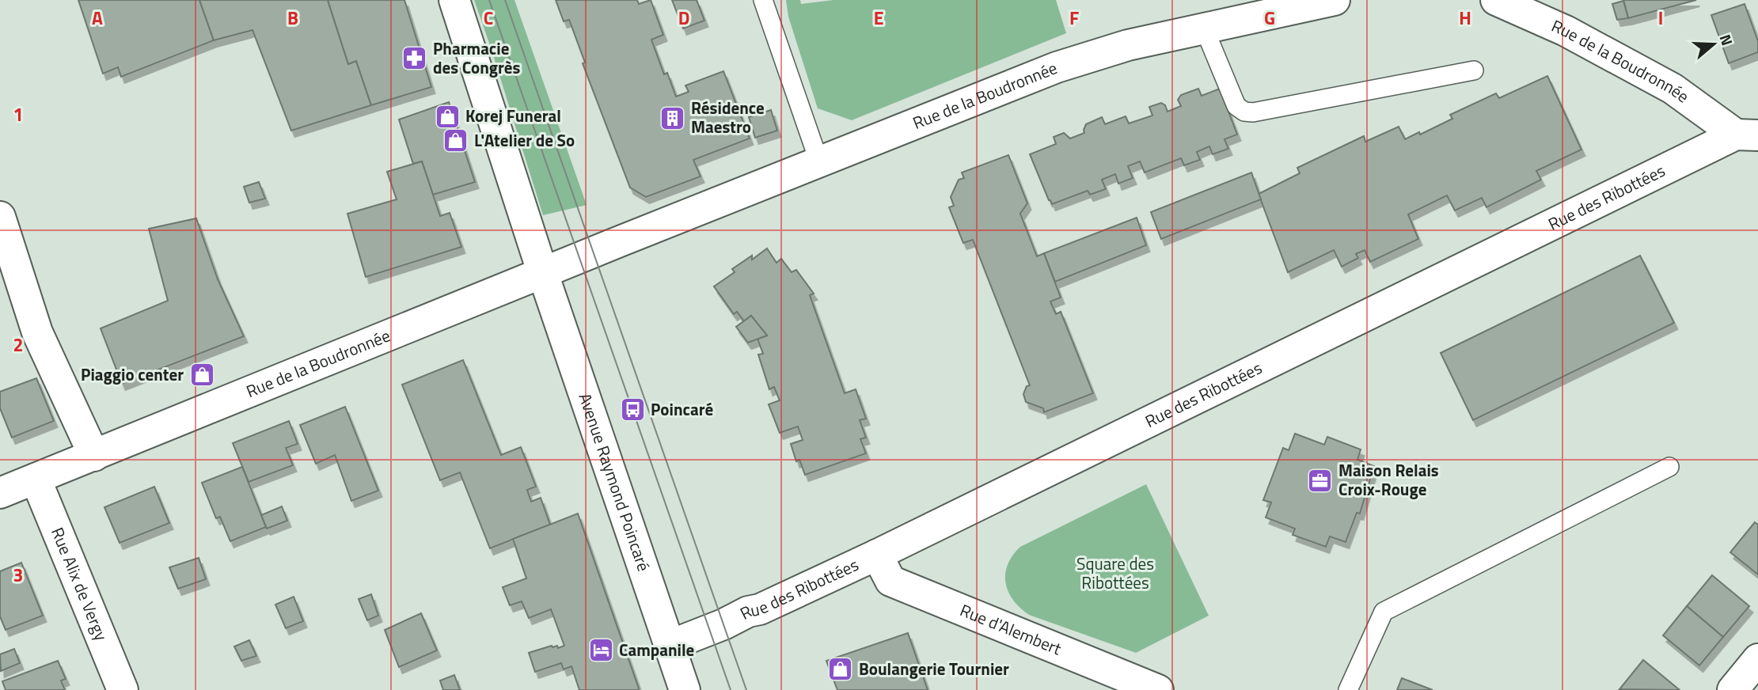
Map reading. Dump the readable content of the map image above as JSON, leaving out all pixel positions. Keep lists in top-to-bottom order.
{
  "streets": {
    "street": [
      "Rue de la Boudronnée",
      "Rue des Ribottées",
      "Avenue Raymond Poincaré",
      "Rue Alix de Vergy",
      "Rue d'Alembert"
    ]
  },
  "crossings": [
    ["Rue de la Boudronnée", "Rue des Ribottées"],
    ["Rue de la Boudronnée", "Avenue Raymond Poincaré"],
    ["Rue de la Boudronnée", "Rue Alix de Vergy"],
    ["Rue des Ribottées", "Avenue Raymond Poincaré"],
    ["Rue des Ribottées", "Rue d'Alembert"]
  ],
  "parks": ["Square des Ribottées"],
  "places": {
    "pharmacy": ["Pharmacie des Congrès"],
    "shop": [
      "Korej Funeral",
      "L'Atelier de So",
      "Piaggio center",
      "Boulangerie Tournier"
    ],
    "building": ["Résidence Maestro"],
    "bus stop": ["Poincaré"],
    "office": ["Maison Relais Croix-Rouge"],
    "hotel": ["Campanile"]
  },
  "north": "right",
  "grid": {
    "columns": [
      "A",
      "B",
      "C",
      "D",
      "E",
      "F",
      "G",
      "H",
      "I"
    ],
    "rows": ["1", "2", "3"]
  }
}
